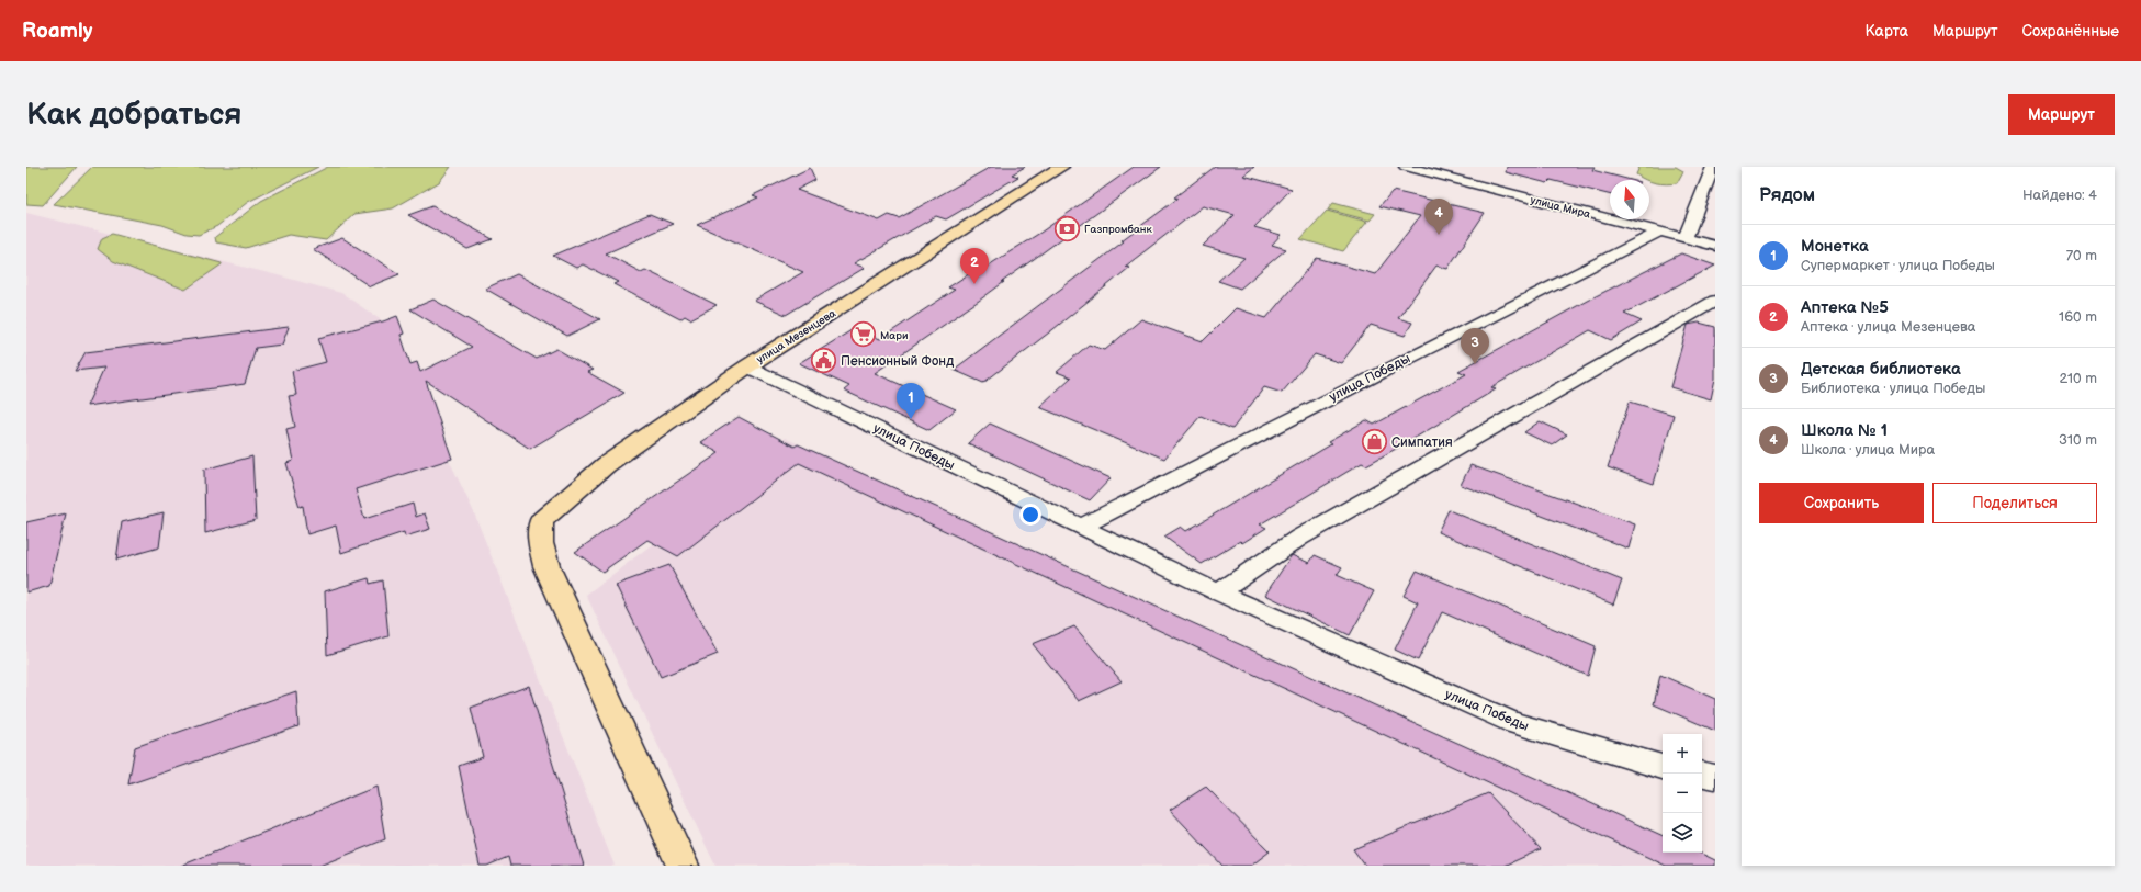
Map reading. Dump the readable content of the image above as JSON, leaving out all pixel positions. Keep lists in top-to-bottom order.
{
  "streets": {
    "main road": ["улица Мезенцева"],
    "street": ["улица Мира", "улица Победы"]
  },
  "crossings": [
    ["улица Мира", "улица Победы"],
    ["улица Мезенцева", "улица Победы"]
  ],
  "places": {
    "bank": ["Газпромбанк"],
    "supermarket": ["Мари"],
    "public building": ["Пенсионный Фонд"],
    "shop": ["Симпатия"]
  },
  "north": "top",
  "page": {
    "header": "Roamly",
    "nav": ["Карта", "Маршрут", "Сохранённые"],
    "buttons": [
      "Маршрут",
      ["Сохранить", "Поделиться"]
    ],
    "title": "Как добраться",
    "heading": ["Рядом", "Найдено: 4"],
    "pins": [
      "4",
      "2",
      "3",
      "1"
    ],
    "list": [
      {
        "mark": "1",
        "name": "Монетка",
        "note": "Супермаркет · улица Победы",
        "value": "70 m"
      },
      {
        "mark": "2",
        "name": "Аптека №5",
        "note": "Аптека · улица Мезенцева",
        "value": "160 m"
      },
      {
        "mark": "3",
        "name": "Детская библиотека",
        "note": "Библиотека · улица Победы",
        "value": "210 m"
      },
      {
        "mark": "4",
        "name": "Школа № 1",
        "note": "Школа · улица Мира",
        "value": "310 m"
      }
    ],
    "map_buttons": ["+", "−"]
  }
}
